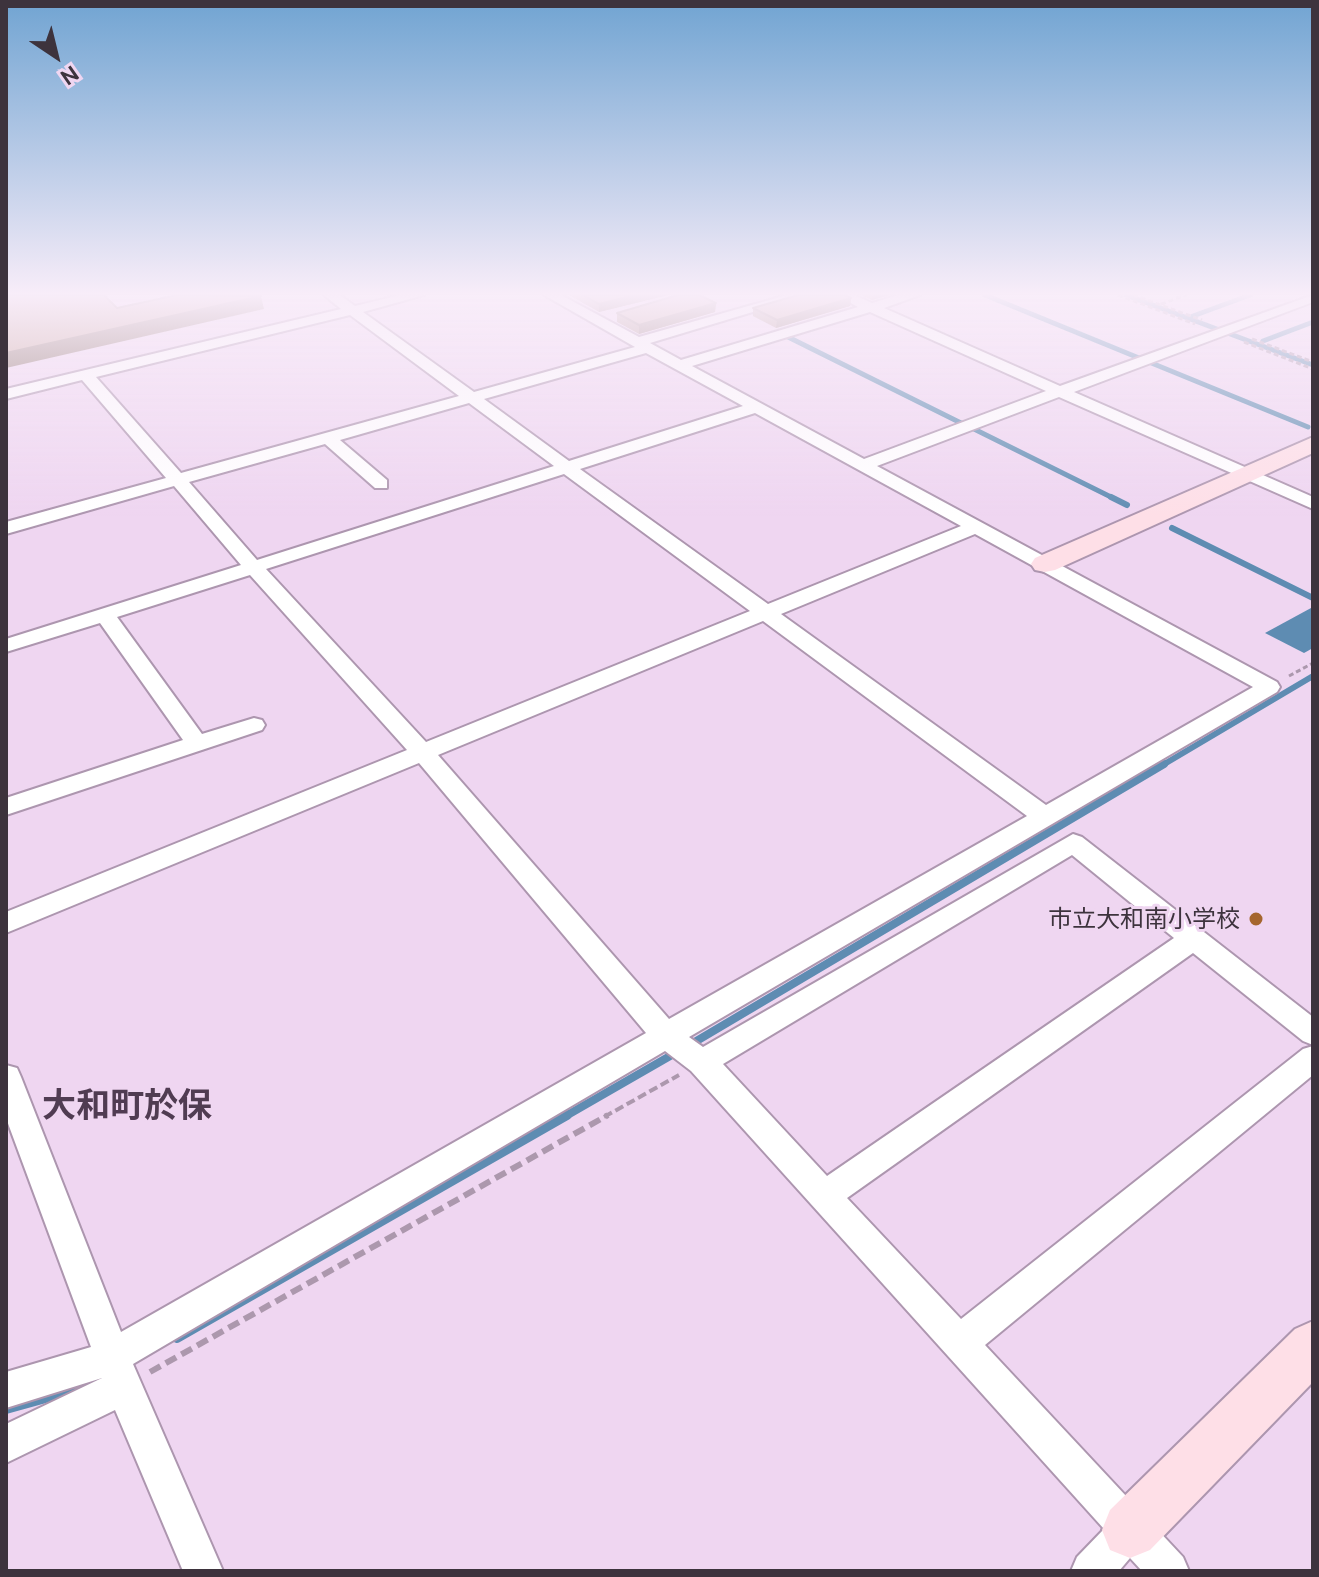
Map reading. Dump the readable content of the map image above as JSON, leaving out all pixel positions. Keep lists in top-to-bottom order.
{
  "districts": ["大和町於保"],
  "places": ["市立大和南小学校"],
  "north": "bottom right"
}
